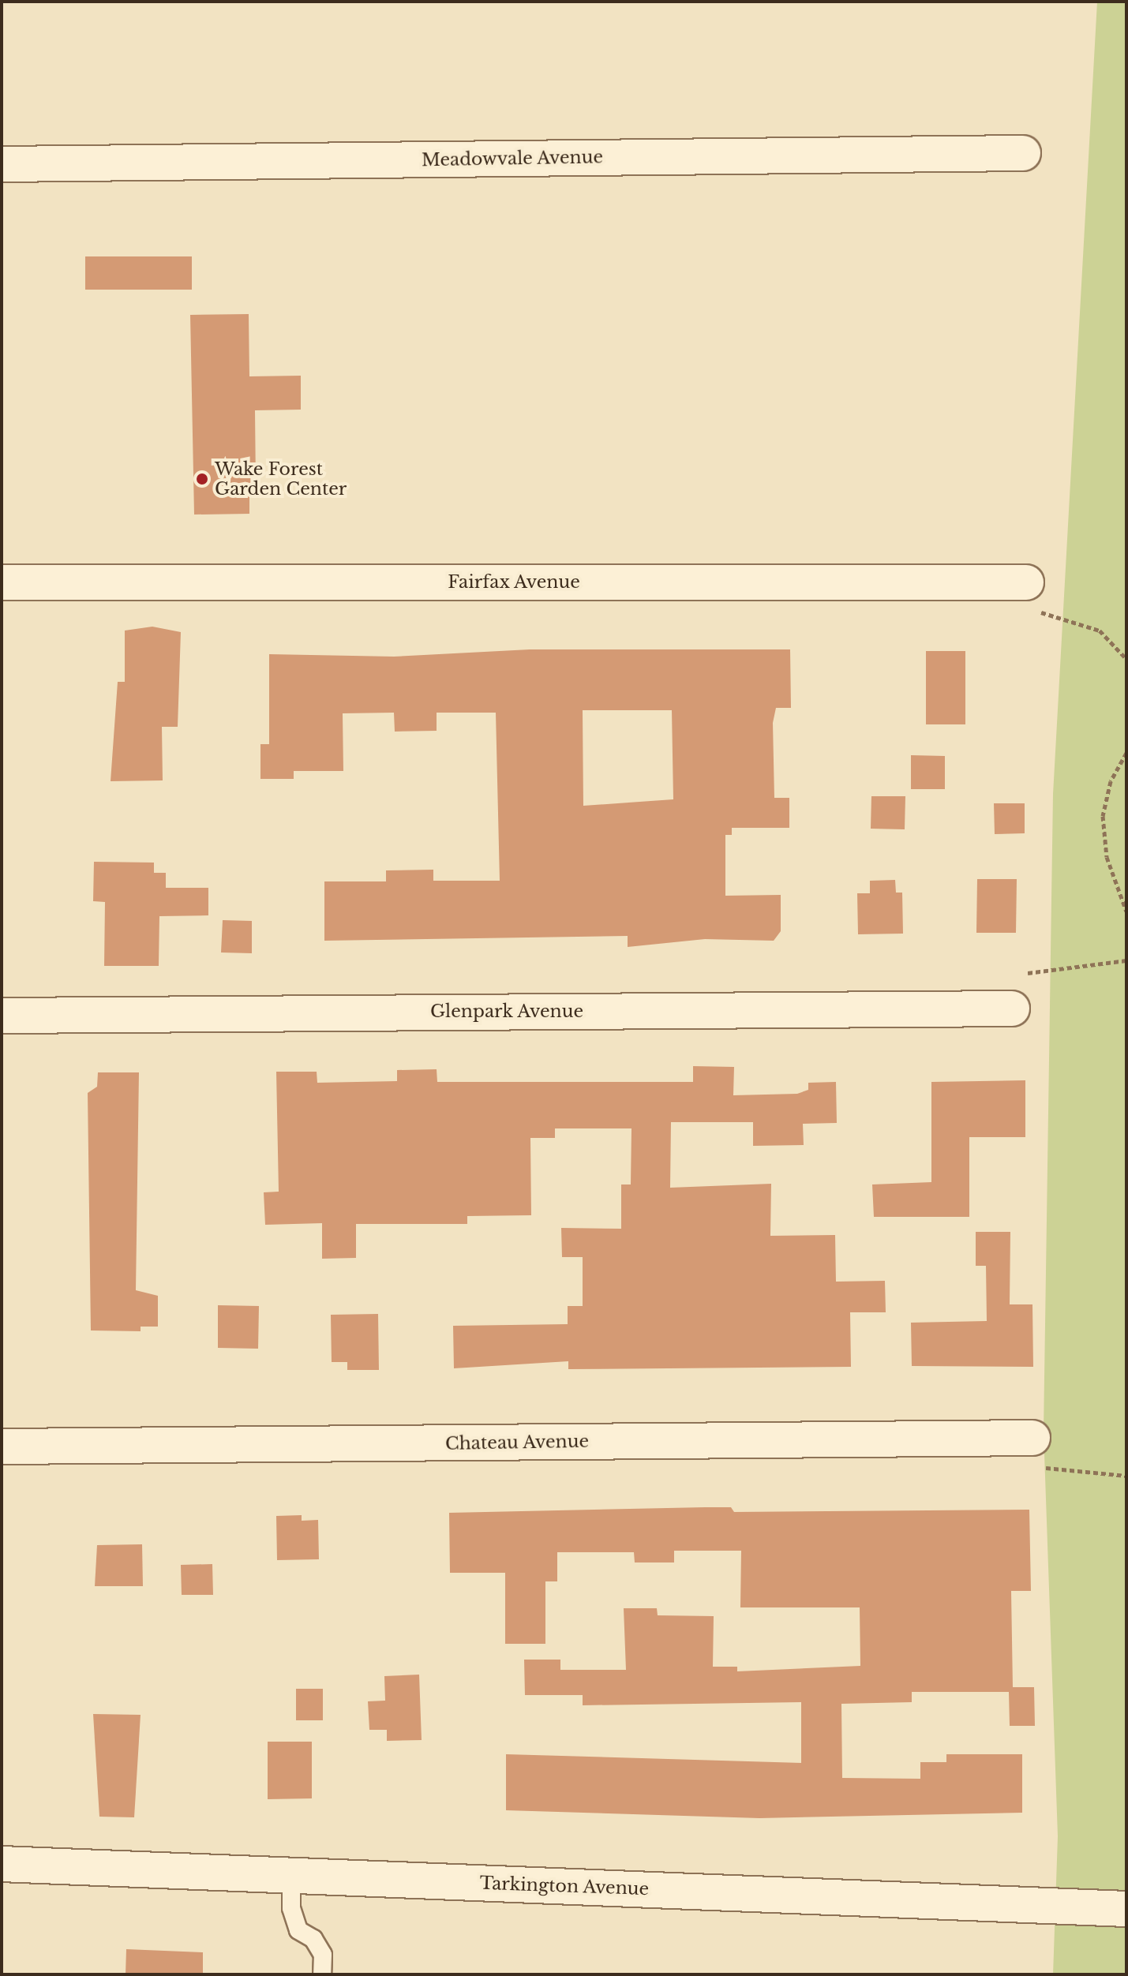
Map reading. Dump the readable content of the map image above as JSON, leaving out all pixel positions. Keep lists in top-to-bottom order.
{
  "streets": {
    "street": [
      "Meadowvale Avenue",
      "Fairfax Avenue",
      "Glenpark Avenue",
      "Chateau Avenue",
      "Tarkington Avenue"
    ]
  },
  "places": ["Wake Forest Garden Center"]
}
